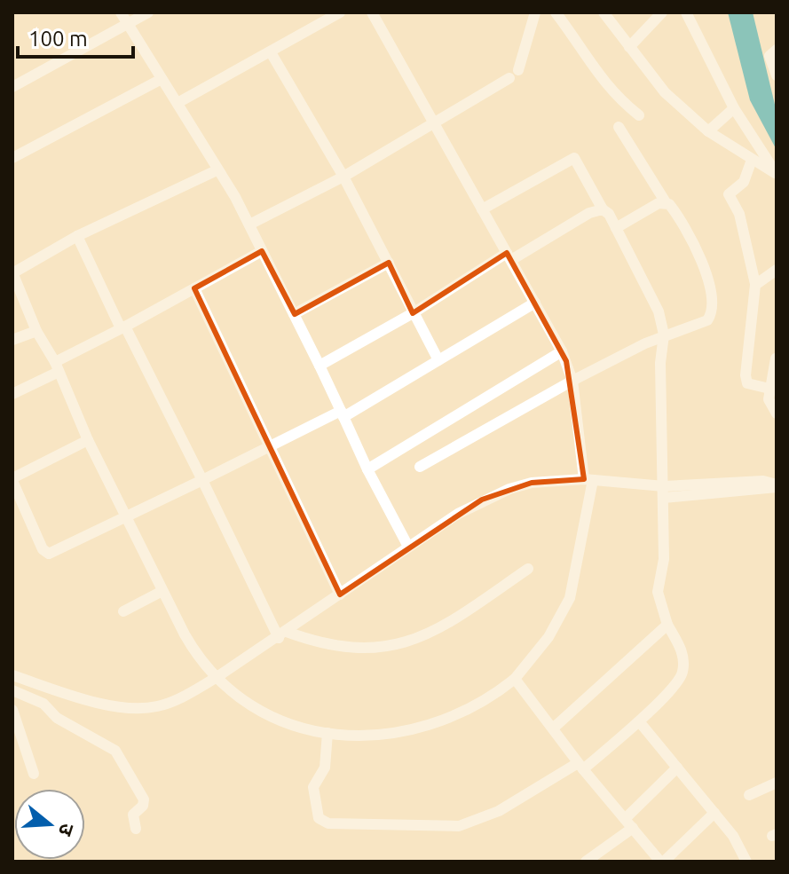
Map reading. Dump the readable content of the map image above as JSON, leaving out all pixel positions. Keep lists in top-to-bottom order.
{
  "scale_bar": "100 m",
  "north": "right"
}
